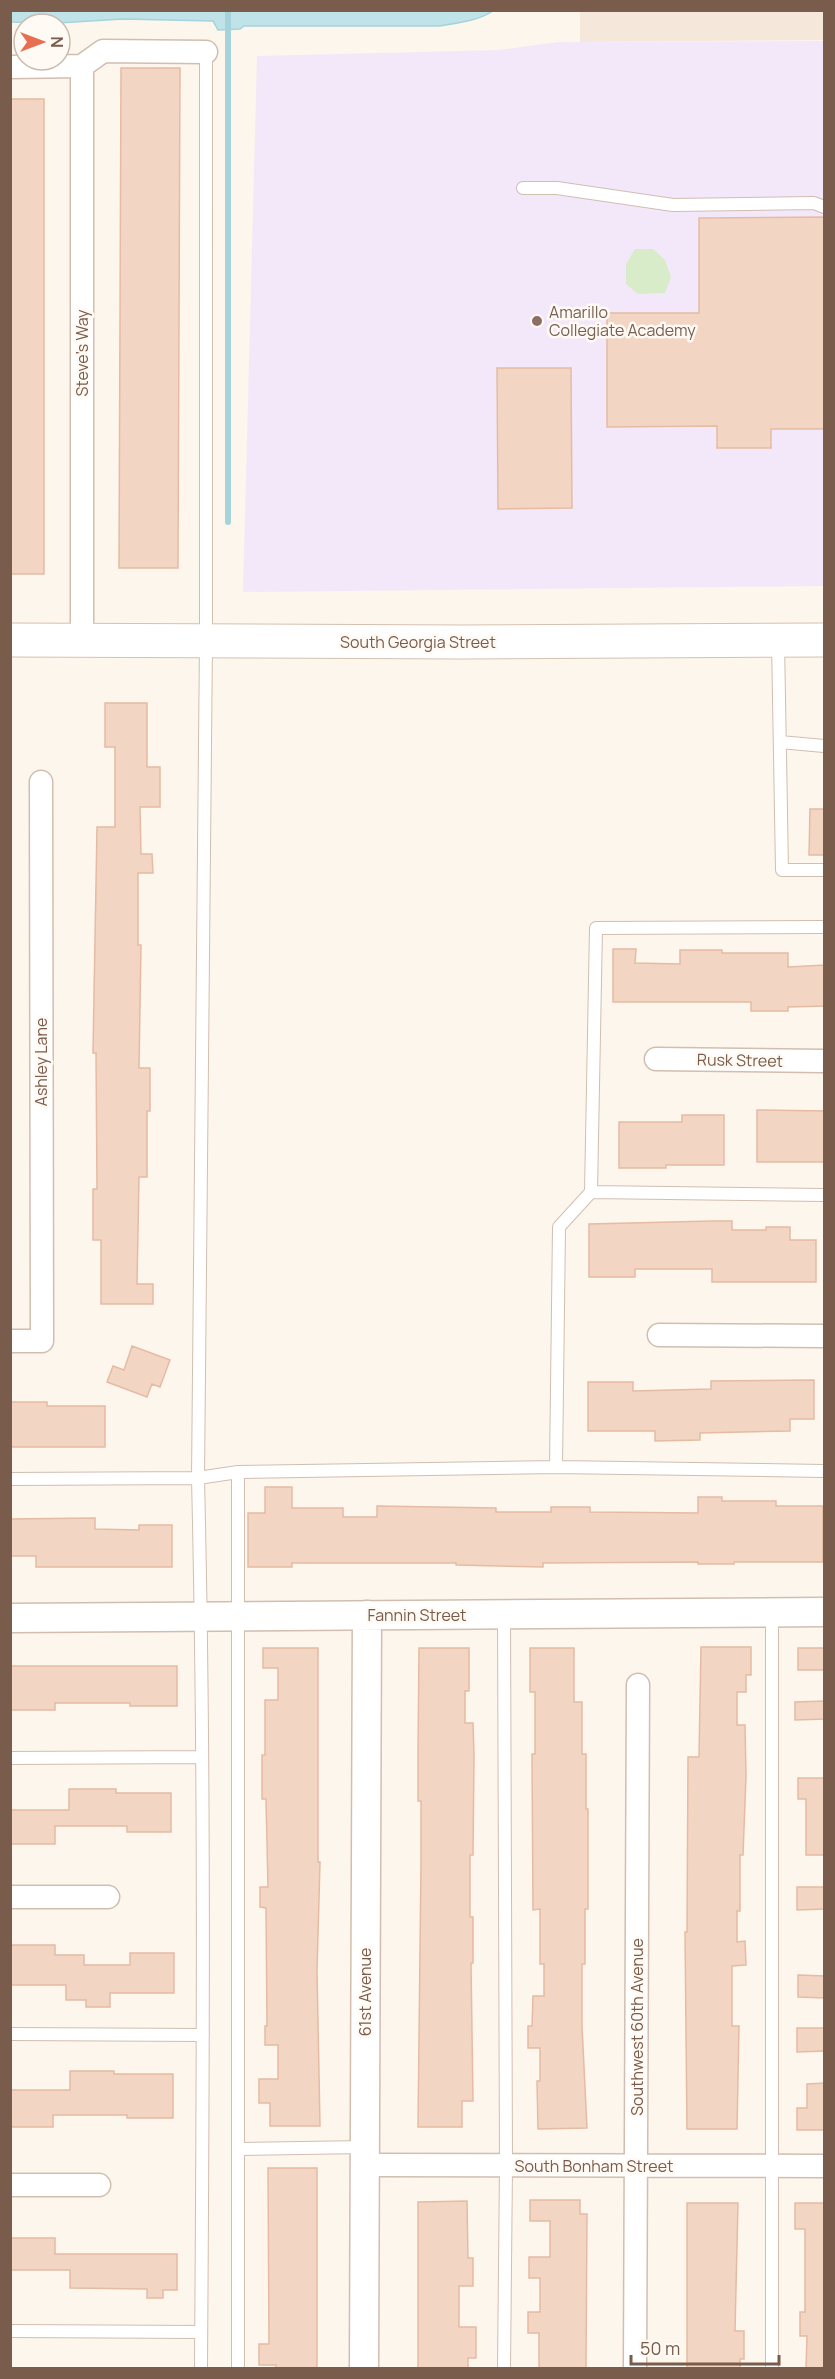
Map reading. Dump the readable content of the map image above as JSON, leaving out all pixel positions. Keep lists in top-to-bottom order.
{
  "streets": {
    "main road": ["South Georgia Street"],
    "street": [
      "Steve's Way",
      "Rusk Street",
      "Ashley Lane",
      "Fannin Street",
      "61st Avenue",
      "Southwest 60th Avenue",
      "South Bonham Street"
    ]
  },
  "crossings": [
    ["Steve's Way", "South Georgia Street"],
    ["Fannin Street", "61st Avenue"],
    ["61st Avenue", "South Bonham Street"],
    ["Southwest 60th Avenue", "South Bonham Street"]
  ],
  "places": ["Amarillo Collegiate Academy"],
  "scale_bar": "50 m",
  "north": "right"
}
